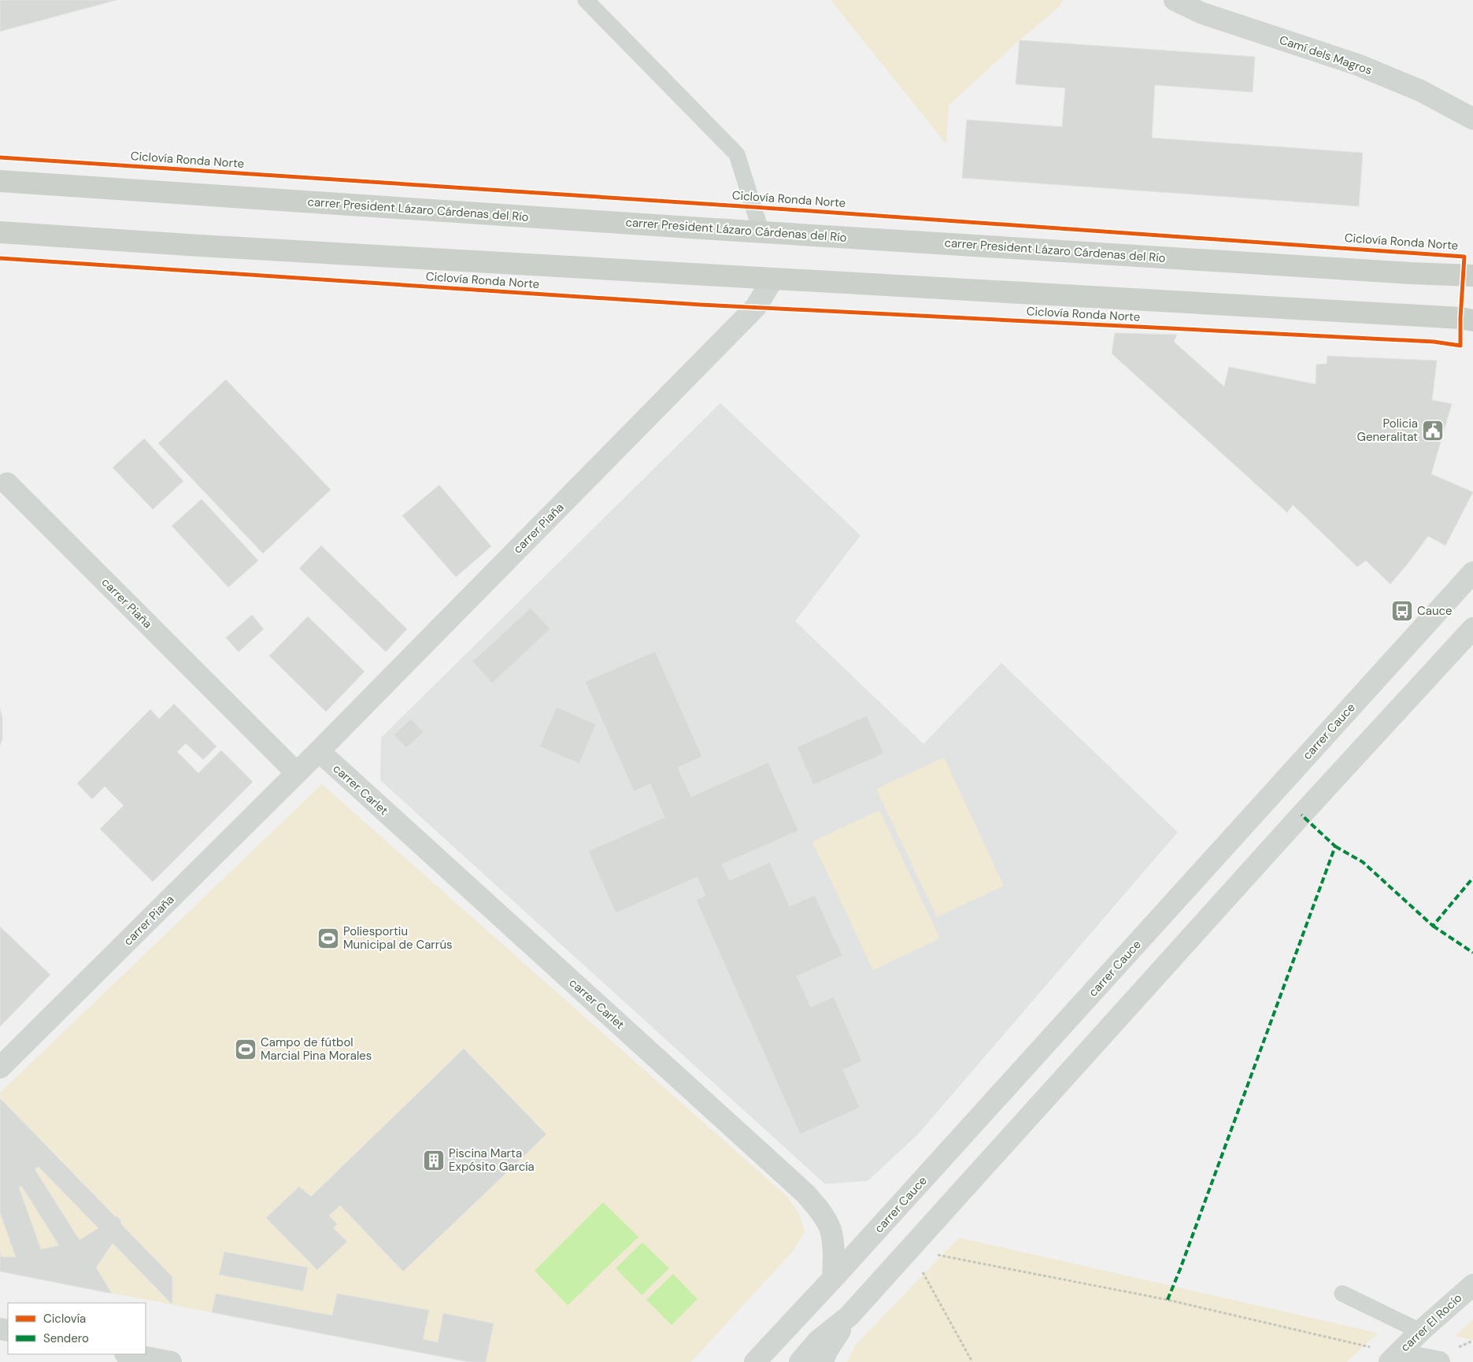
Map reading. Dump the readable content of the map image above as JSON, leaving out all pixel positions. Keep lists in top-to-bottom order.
{
  "streets": {
    "main road": ["carrer President Lázaro Cárdenas del Río"],
    "street": [
      "Camí dels Magros",
      "carrer Piaña",
      "carrer Cauce",
      "carrer Carlet",
      "carrer El Rocío"
    ],
    "cycle path": ["Ciclovía Ronda Norte"]
  },
  "crossings": [
    ["carrer Piaña", "carrer Carlet"],
    ["carrer Cauce", "carrer Carlet"]
  ],
  "places": {
    "public building": ["Policia Generalitat"],
    "bus stop": ["Cauce"],
    "sports": ["Poliesportiu Municipal de Carrús", "Campo de fútbol Marcial Pina Morales"],
    "building": ["Piscina Marta Expósito García"]
  },
  "legend": ["Ciclovía", "Sendero"]
}
